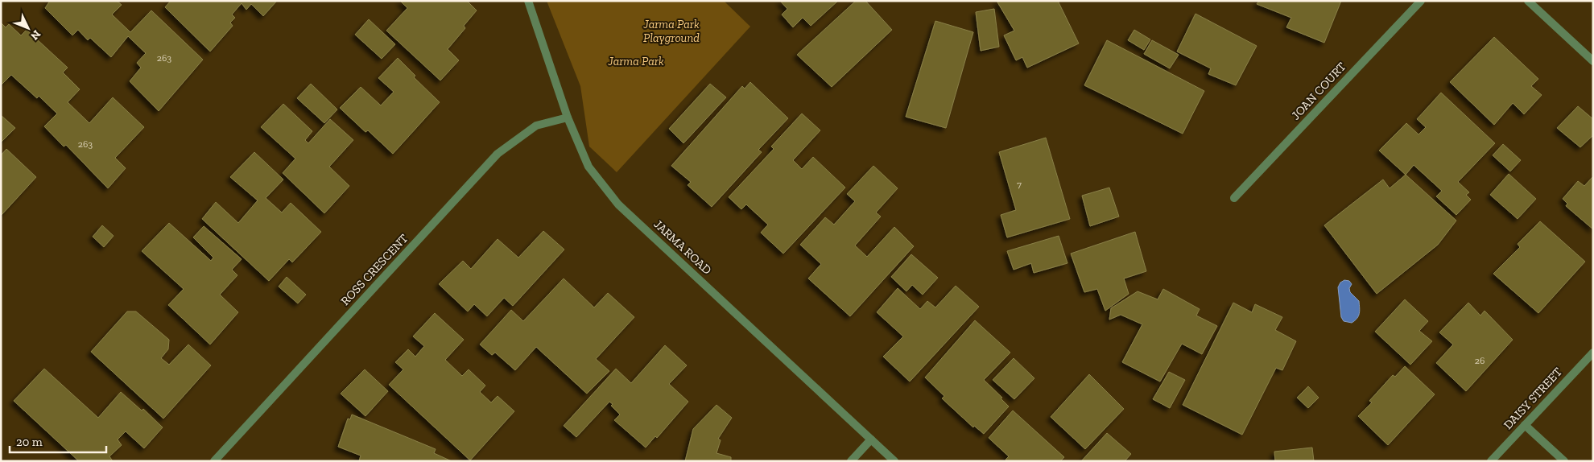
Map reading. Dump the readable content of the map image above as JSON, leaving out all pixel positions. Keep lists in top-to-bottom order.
{
  "streets": {
    "street": [
      "JOAN COURT",
      "JARMA ROAD",
      "ROSS CRESCENT",
      "DAISY STREET"
    ]
  },
  "crossings": [
    ["JARMA ROAD", "ROSS CRESCENT"]
  ],
  "parks": ["Jarma Park Playground", "Jarma Park"],
  "house_numbers": [
    "263",
    "263",
    "7",
    "26"
  ],
  "scale_bar": "20 m",
  "north": "bottom right"
}
